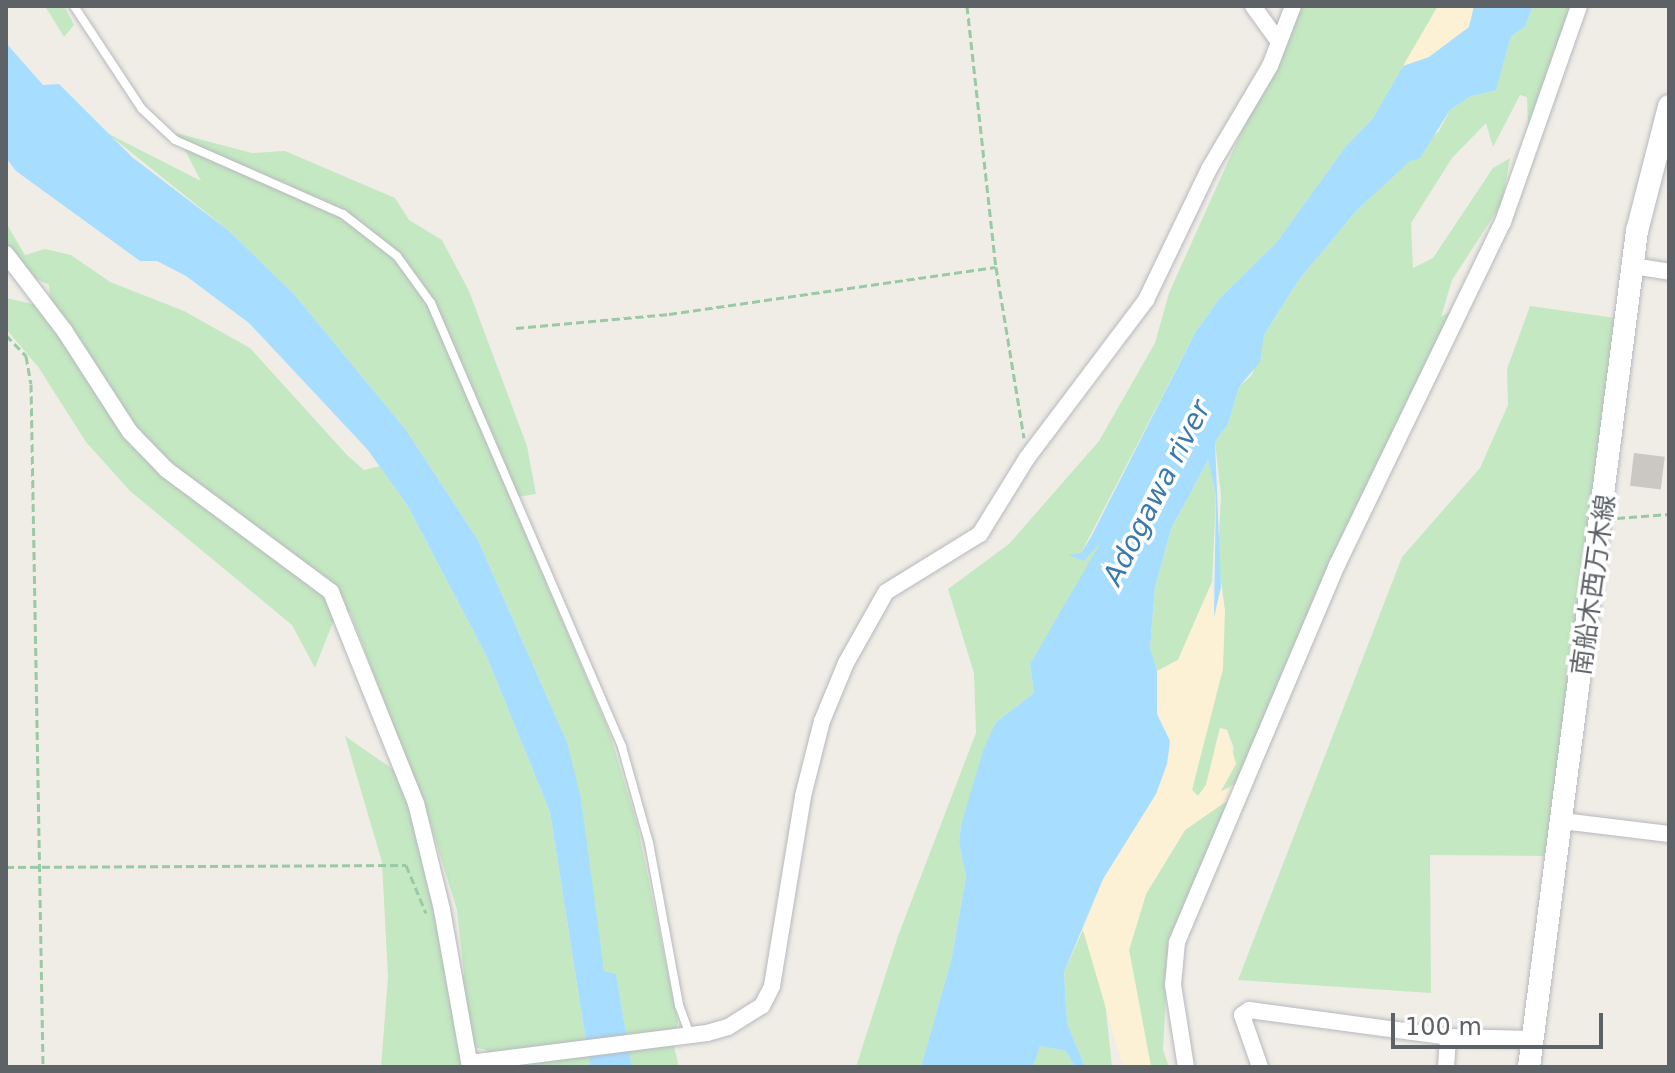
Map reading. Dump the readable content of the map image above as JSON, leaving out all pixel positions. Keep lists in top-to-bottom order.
{
  "streets": {
    "main road": ["南船木西万木線"]
  },
  "water": ["Adogawa river"],
  "scale_bar": "100 m"
}
